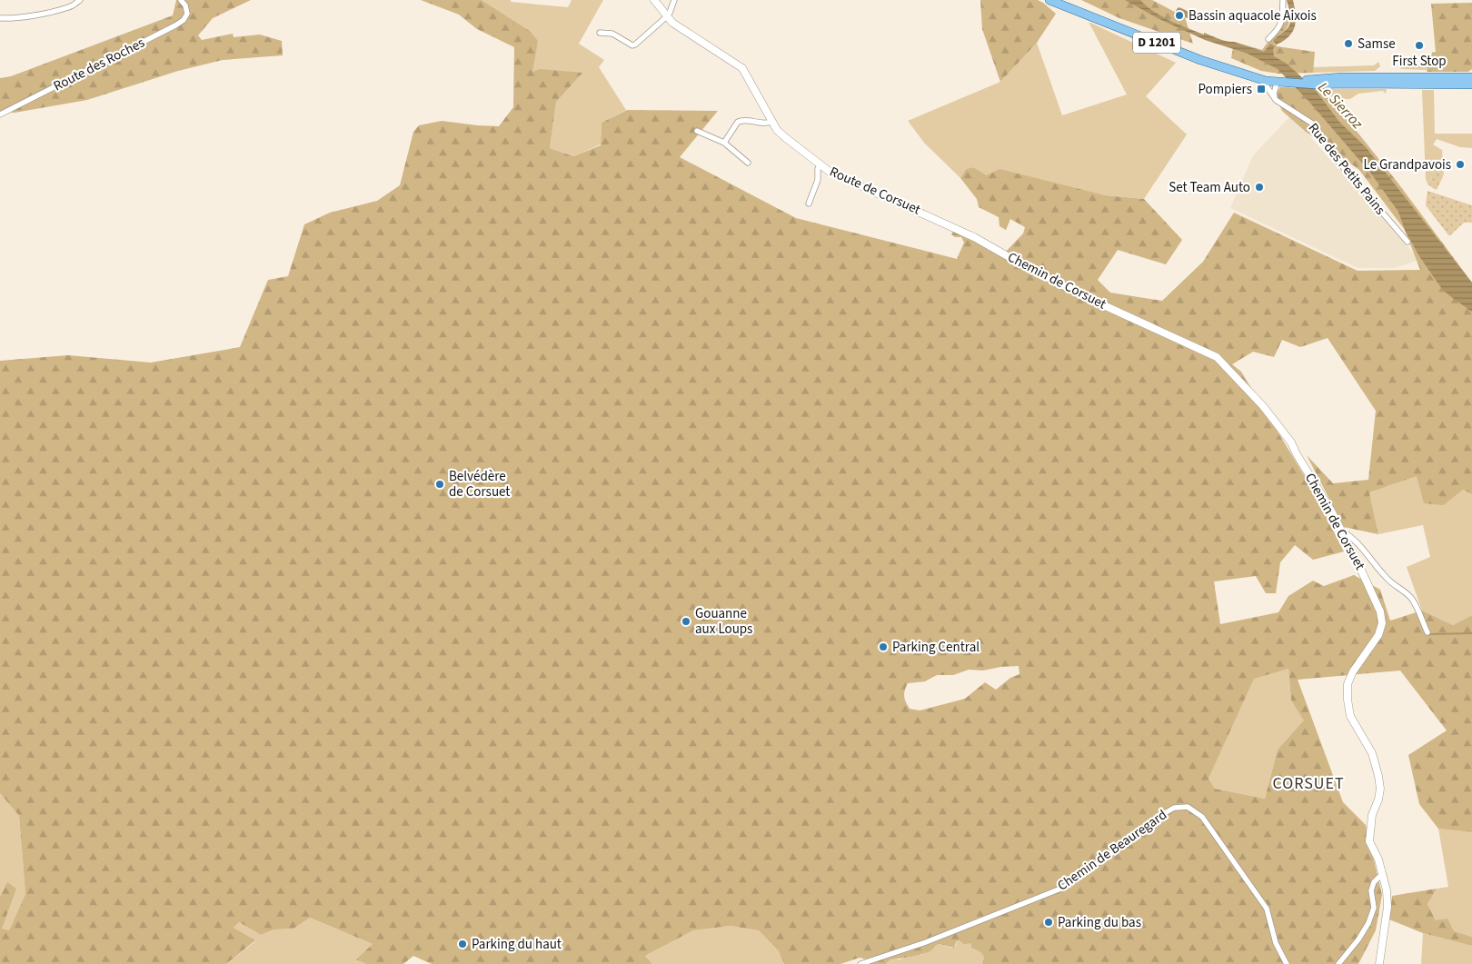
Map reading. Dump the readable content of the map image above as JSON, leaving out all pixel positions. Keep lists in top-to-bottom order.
{
  "streets": {
    "main road": ["D 1201"],
    "street": [
      "Route des Roches",
      "Rue des Petits Pains",
      "Route de Corsuet",
      "Chemin de Corsuet",
      "Chemin de Beauregard"
    ]
  },
  "crossings": [
    ["D 1201", "Rue des Petits Pains"],
    ["Route de Corsuet", "Chemin de Corsuet"]
  ],
  "districts": ["CORSUET"],
  "water": ["Le Sierroz"],
  "places": {
    "other": [
      "Bassin aquacole Aixois",
      "Samse",
      "First Stop",
      "Le Grandpavois",
      "Set Team Auto",
      "Belvédère de Corsuet",
      "Gouanne aux Loups",
      "Parking Central",
      "Parking du bas",
      "Parking du haut"
    ],
    "transit": ["Pompiers"]
  }
}
